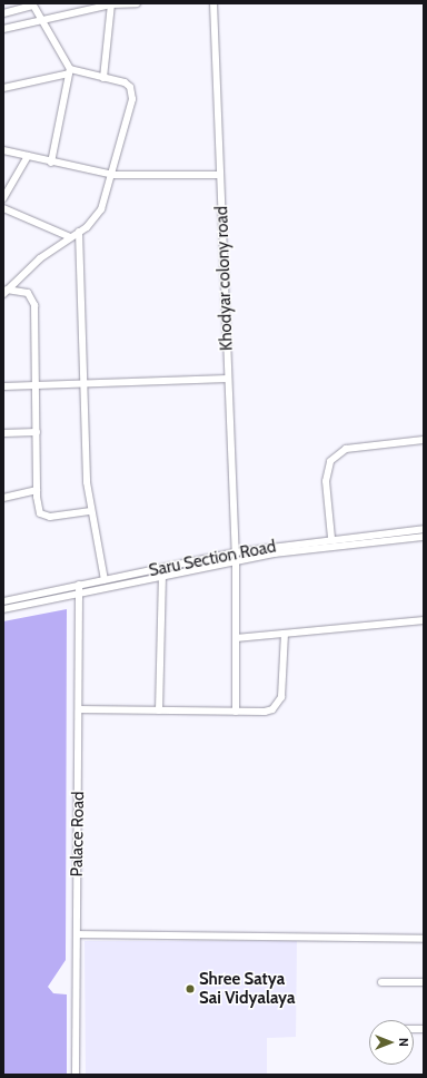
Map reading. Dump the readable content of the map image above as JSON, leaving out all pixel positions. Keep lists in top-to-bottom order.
{
  "streets": {
    "street": ["Khodyar colony road", "Saru Section Road", "Palace Road"]
  },
  "crossings": [
    ["Khodyar colony road", "Saru Section Road"],
    ["Saru Section Road", "Palace Road"]
  ],
  "places": ["Shree Satya Sai Vidyalaya"],
  "north": "right"
}
